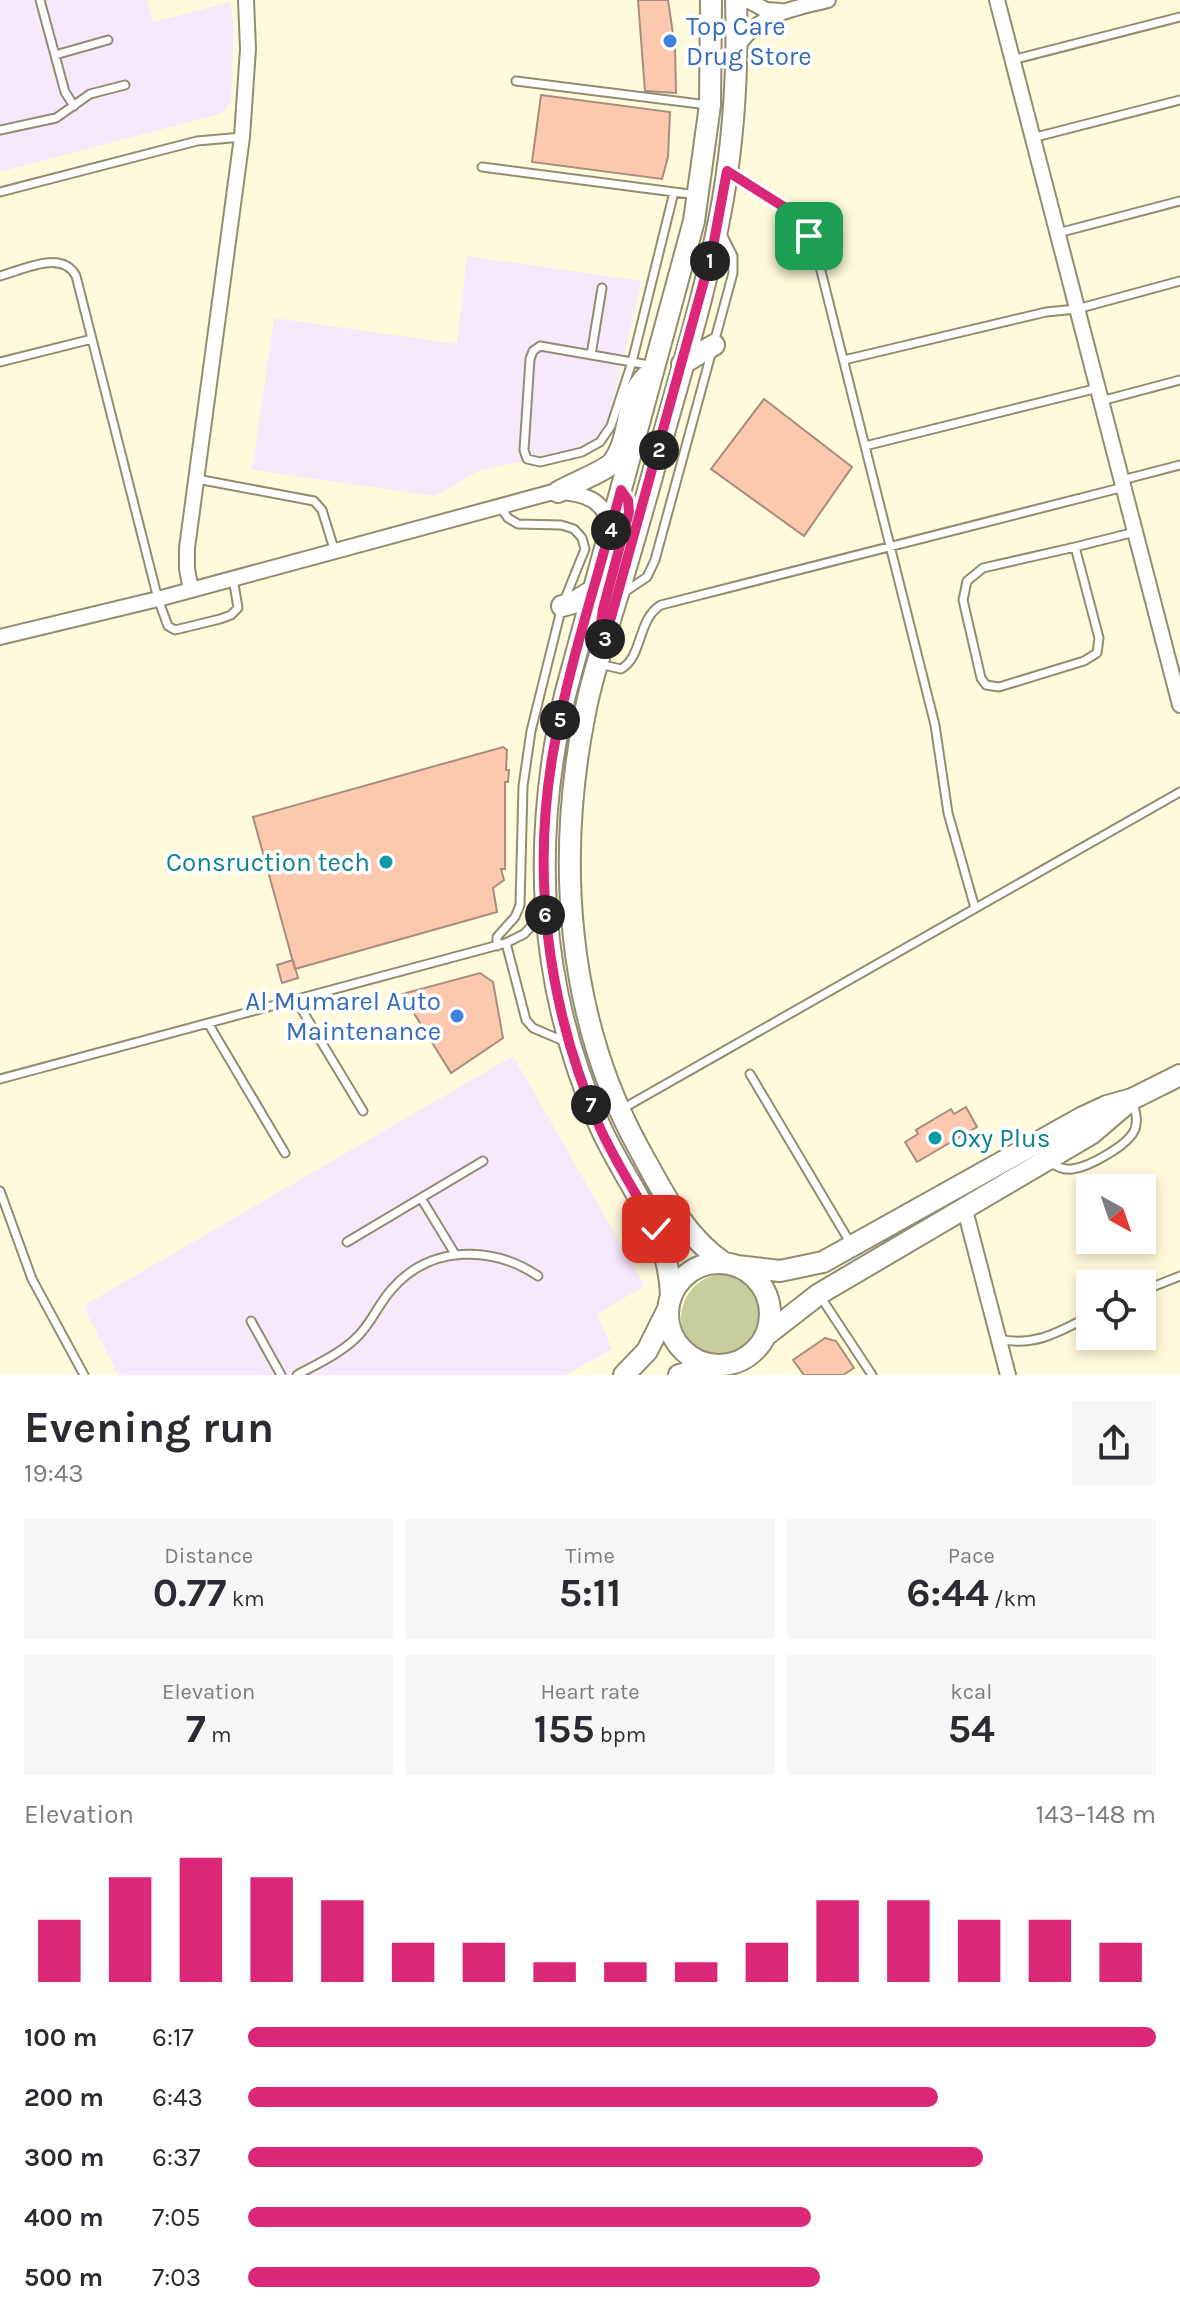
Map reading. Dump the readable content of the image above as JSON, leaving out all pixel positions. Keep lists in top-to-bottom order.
{
  "places": [
    "Top Care Drug Store",
    "Consruction tech",
    "Al Mumarel Auto Maintenance",
    "Oxy Plus"
  ],
  "north": "bottom right",
  "page": {
    "pins": [
      "1",
      "2",
      "4",
      "3",
      "5",
      "6",
      "7"
    ],
    "heading": ["Evening run", "19:43"],
    "stats": [
      ["Distance", "0.77 km"],
      ["Time", "5:11"],
      ["Pace", "6:44 /km"],
      ["Elevation", "7 m"],
      ["Heart rate", "155 bpm"],
      ["kcal", "54"]
    ],
    "chart": ["Elevation", "143–148 m"],
    "list": [
      {
        "name": "100 m",
        "note": "6:17"
      },
      {
        "name": "200 m",
        "note": "6:43"
      },
      {
        "name": "300 m",
        "note": "6:37"
      },
      {
        "name": "400 m",
        "note": "7:05"
      },
      {
        "name": "500 m",
        "note": "7:03"
      }
    ]
  }
}
